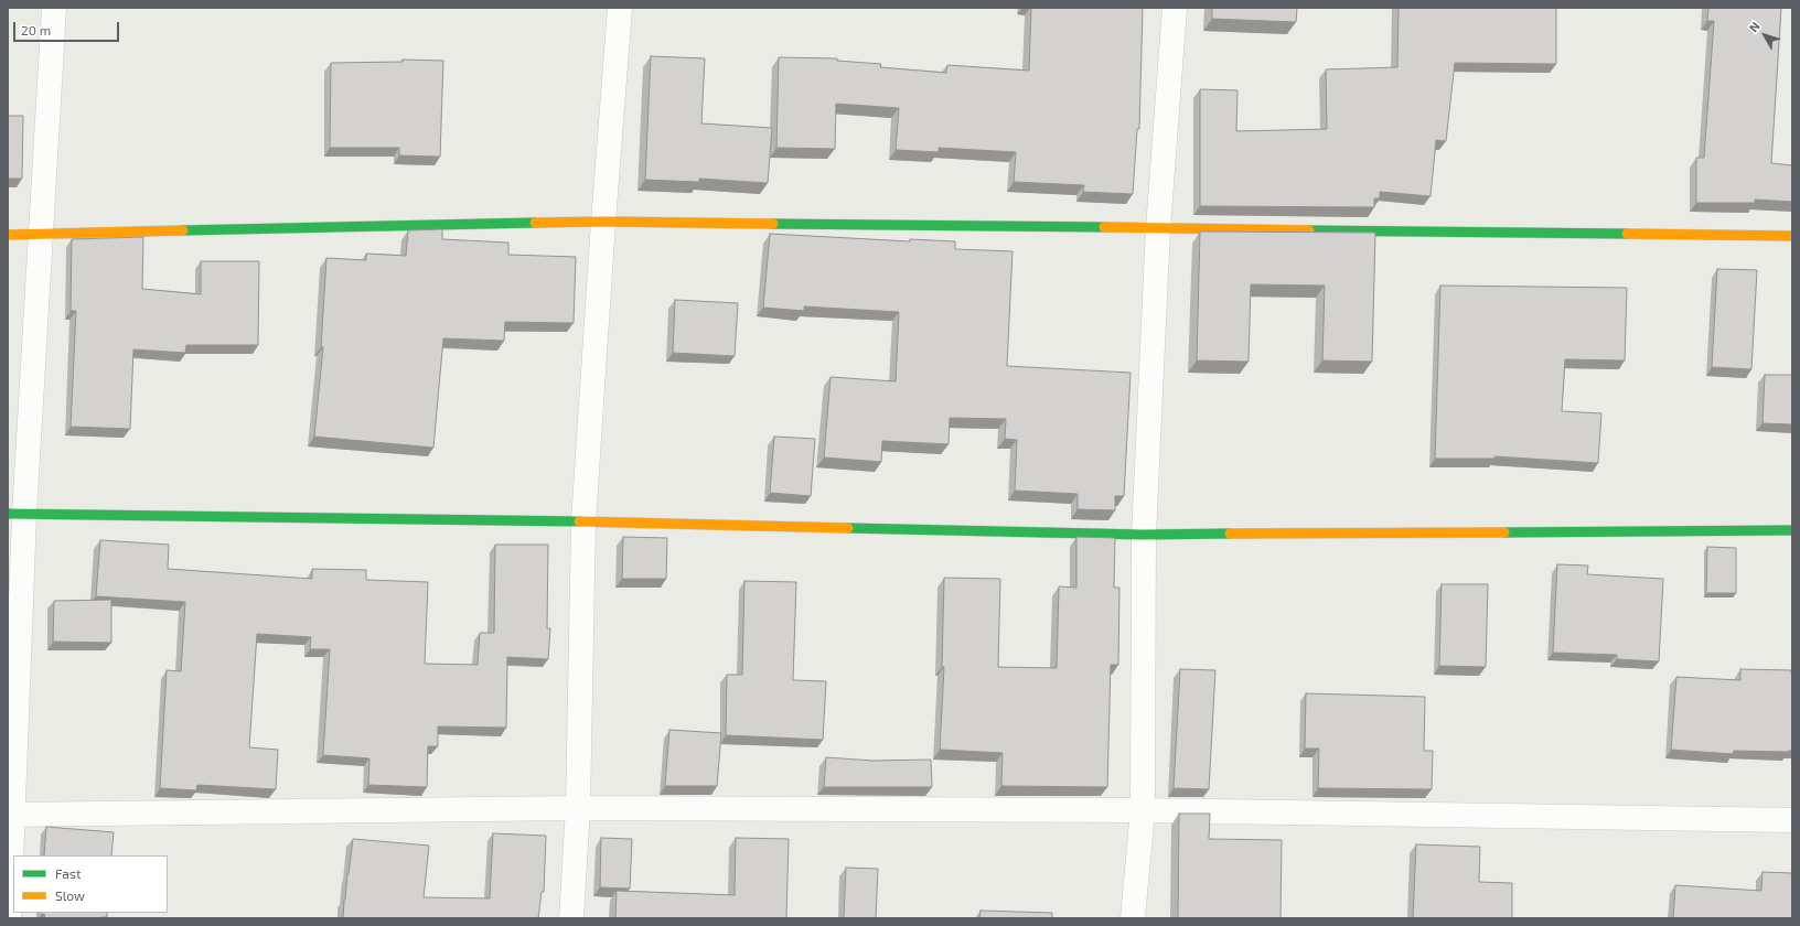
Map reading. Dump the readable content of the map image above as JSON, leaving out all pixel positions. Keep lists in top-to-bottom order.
{
  "legend": ["Fast", "Slow"],
  "scale_bar": "20 m",
  "north": "top left"
}
